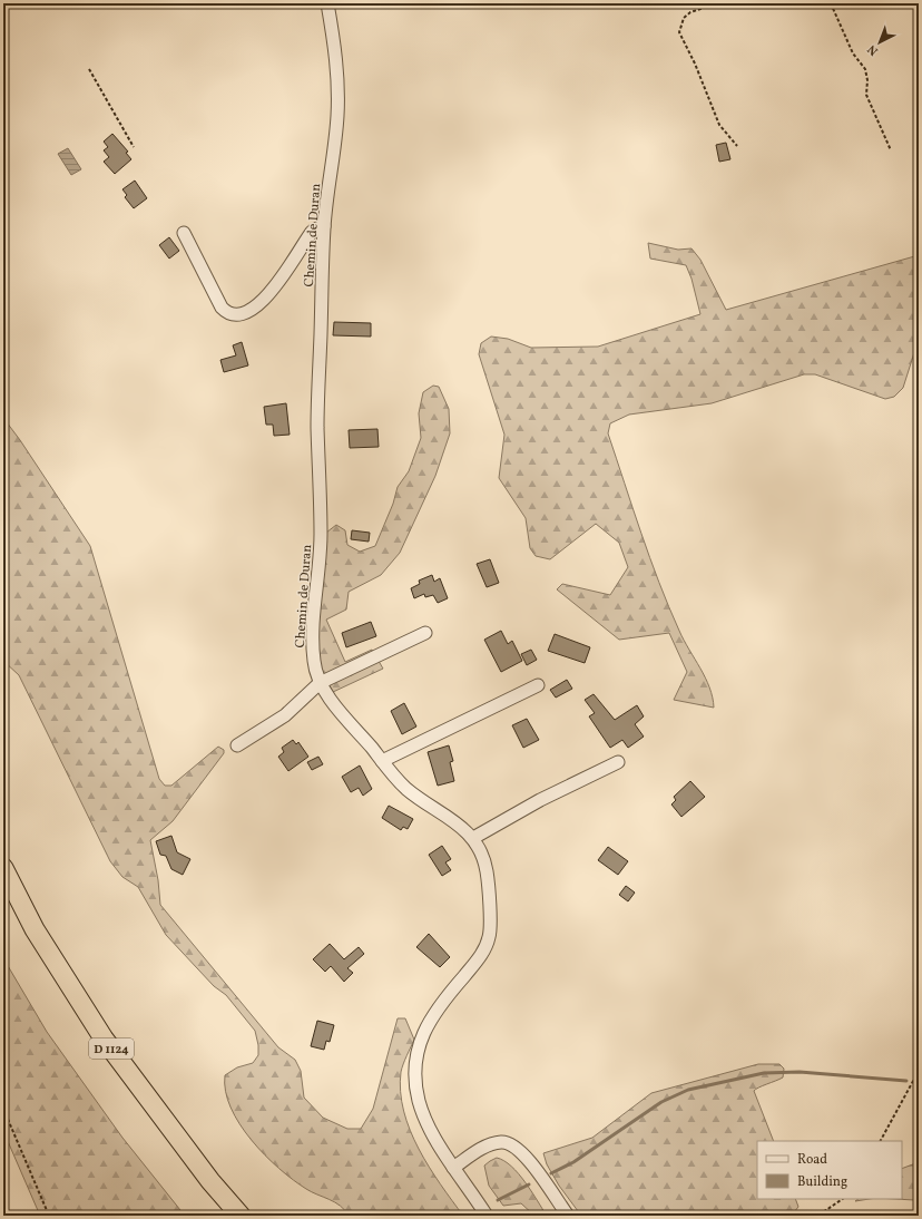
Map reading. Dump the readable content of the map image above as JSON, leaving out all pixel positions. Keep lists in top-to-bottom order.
{
  "streets": {
    "highway": ["D 1124"],
    "street": ["Chemin de Duran"]
  },
  "legend": ["Road", "Building"],
  "north": "bottom left"
}
